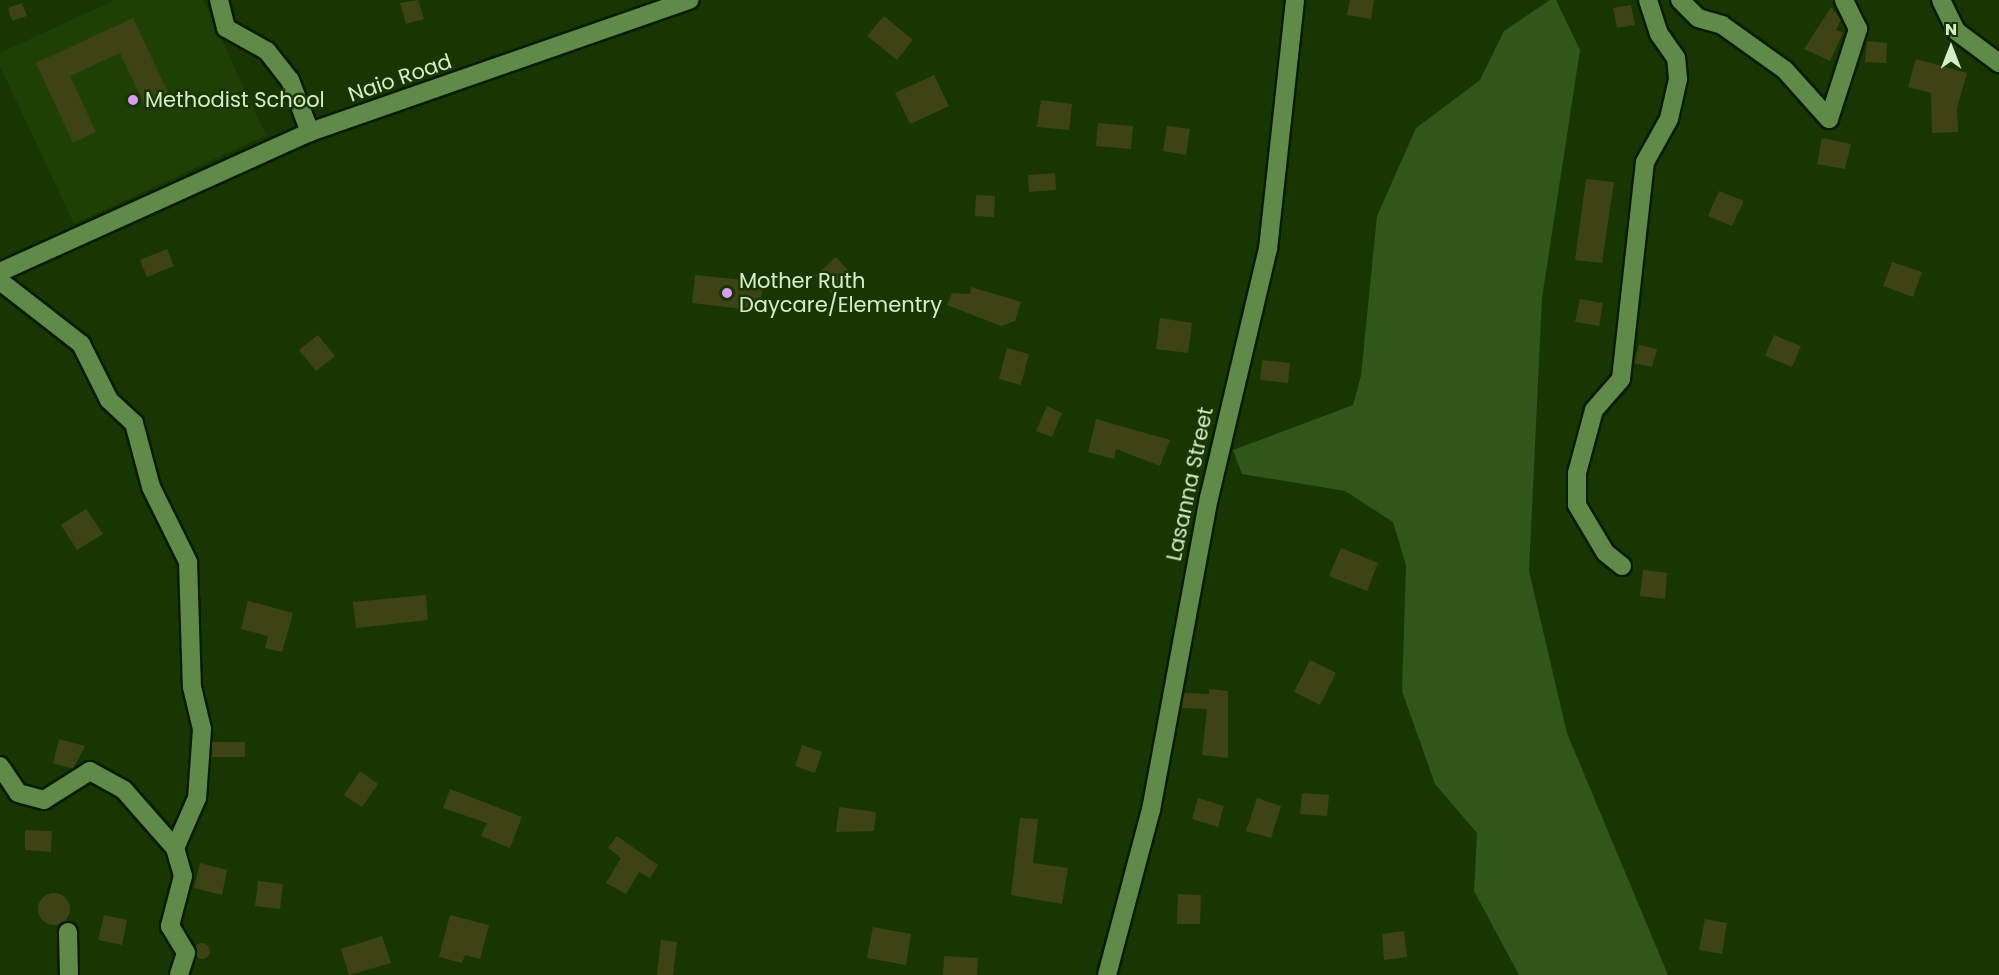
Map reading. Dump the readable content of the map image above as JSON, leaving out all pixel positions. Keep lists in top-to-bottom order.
{
  "streets": {
    "street": ["Naio Road", "Lasanna Street"]
  },
  "places": ["Methodist School", "Mother Ruth Daycare/Elementry"],
  "north": "top"
}
